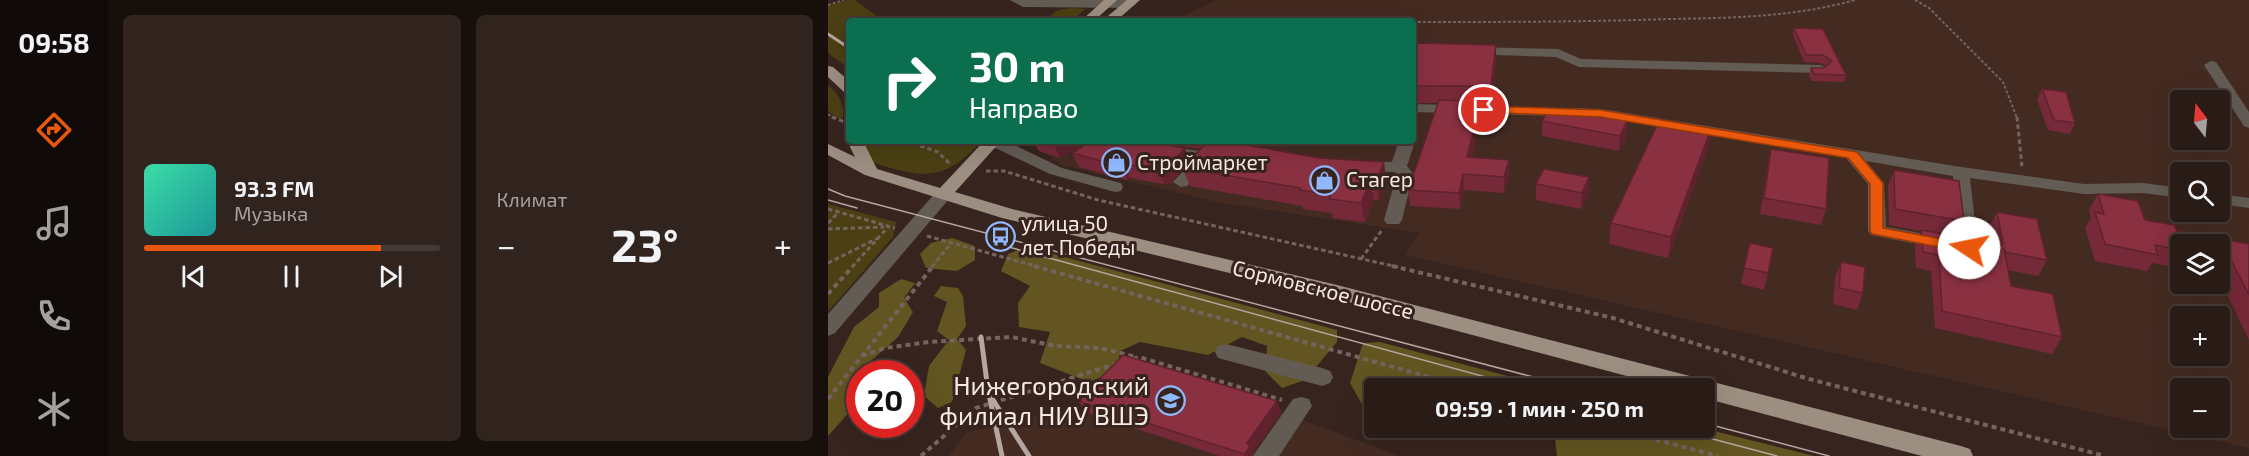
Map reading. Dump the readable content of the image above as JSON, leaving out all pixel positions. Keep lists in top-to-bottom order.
{
  "streets": {
    "main road": ["Сормовское шоссе"]
  },
  "places": {
    "shop": ["Строймаркет", "Стагер"],
    "bus stop": ["улица 50 лет Победы"],
    "school or university": ["Нижегородский филиал НИУ ВШЭ"]
  },
  "north": "top",
  "page": {
    "tabs": "09:58",
    "tile": "Климат",
    "turn": ["30 m", "Направо"],
    "map_buttons": ["+", "−"],
    "song": ["93.3 FM", "Музыка"],
    "heat": ["−", "23°", "+"],
    "limit": "20",
    "trip": "09:59 · 1 мин · 250 m"
  }
}
